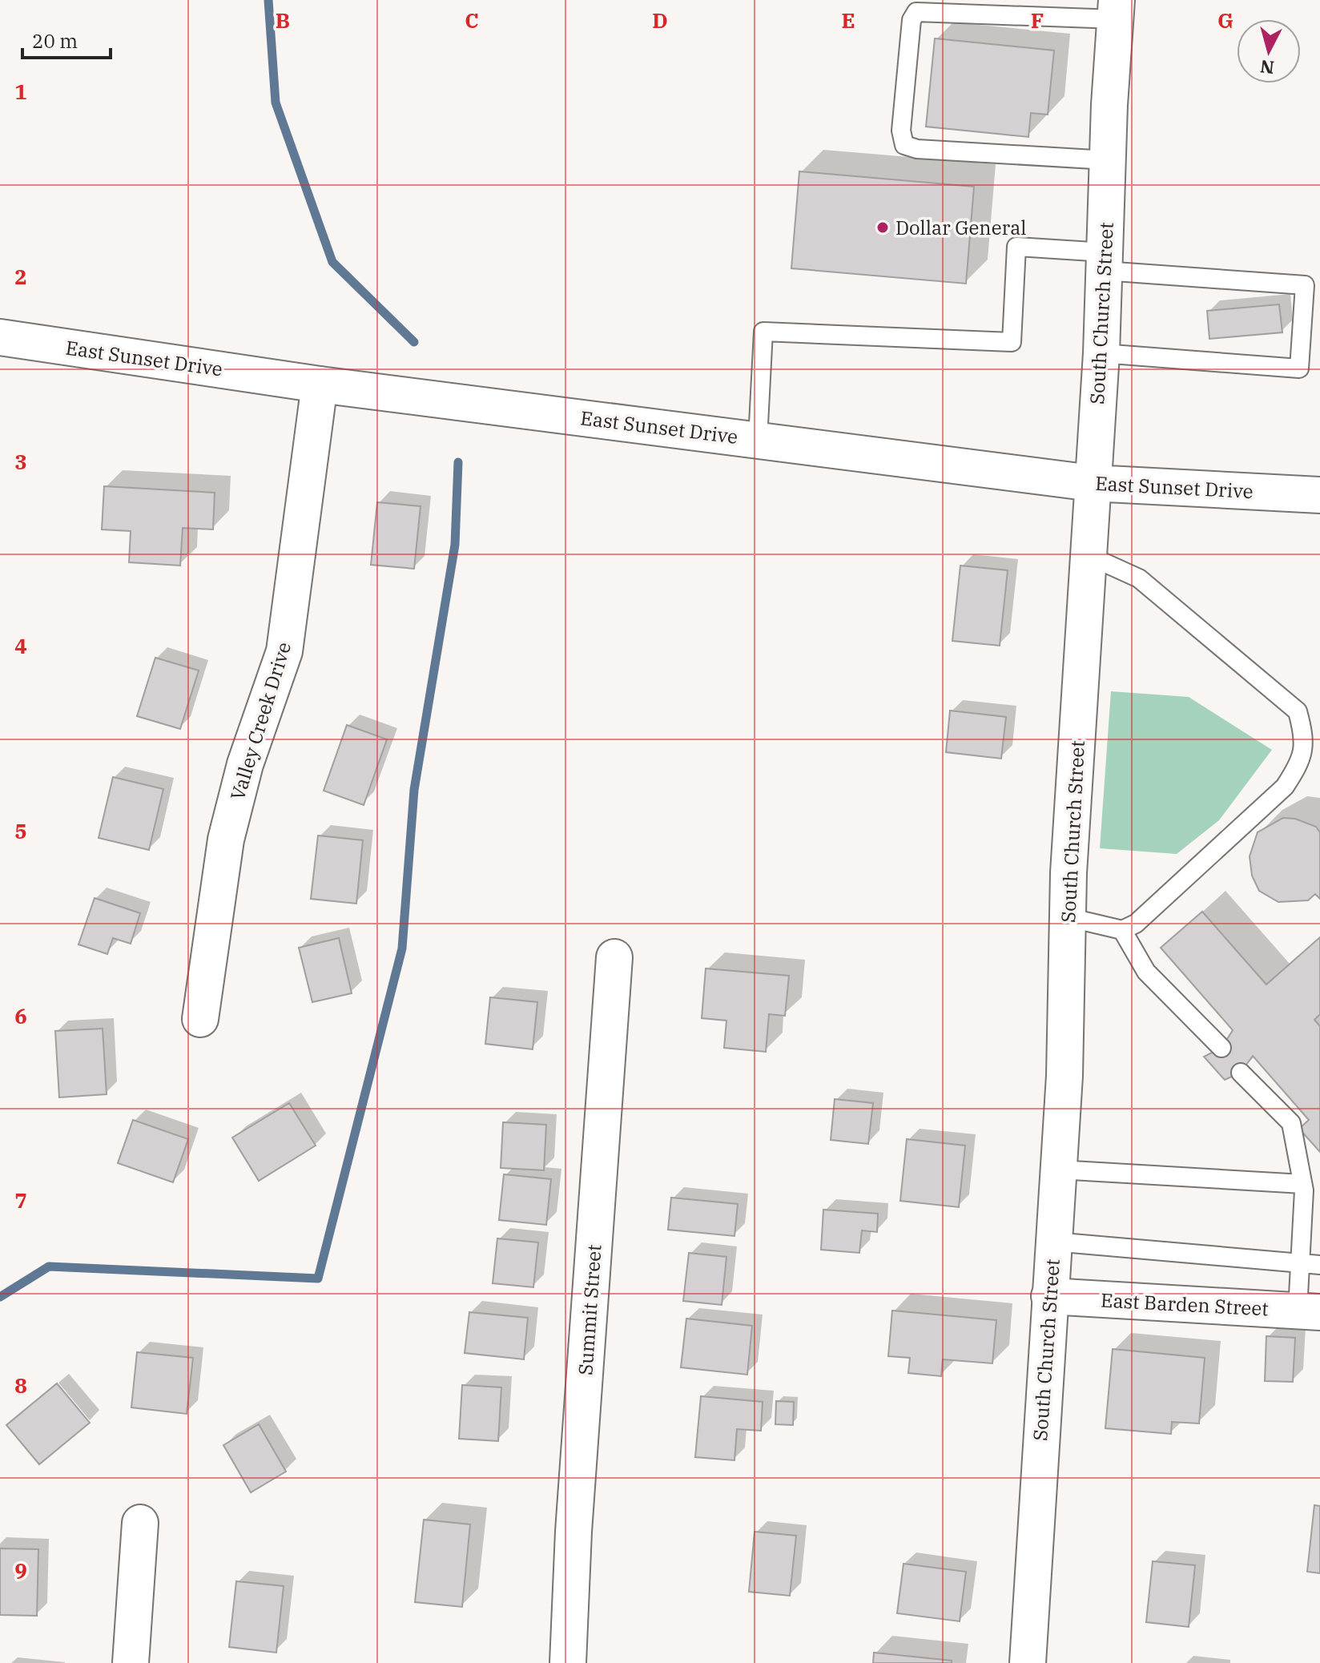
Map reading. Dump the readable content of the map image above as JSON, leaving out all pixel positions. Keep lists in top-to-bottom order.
{
  "streets": {
    "street": [
      "South Church Street",
      "East Sunset Drive",
      "Valley Creek Drive",
      "East Barden Street",
      "Summit Street"
    ]
  },
  "crossings": [
    ["South Church Street", "East Sunset Drive"],
    ["South Church Street", "East Barden Street"],
    ["East Sunset Drive", "Valley Creek Drive"]
  ],
  "places": ["Dollar General"],
  "scale_bar": "20 m",
  "north": "bottom",
  "grid": {
    "columns": [
      "B",
      "C",
      "D",
      "E",
      "F",
      "G"
    ],
    "rows": [
      "1",
      "2",
      "3",
      "4",
      "5",
      "6",
      "7",
      "8",
      "9"
    ]
  }
}
